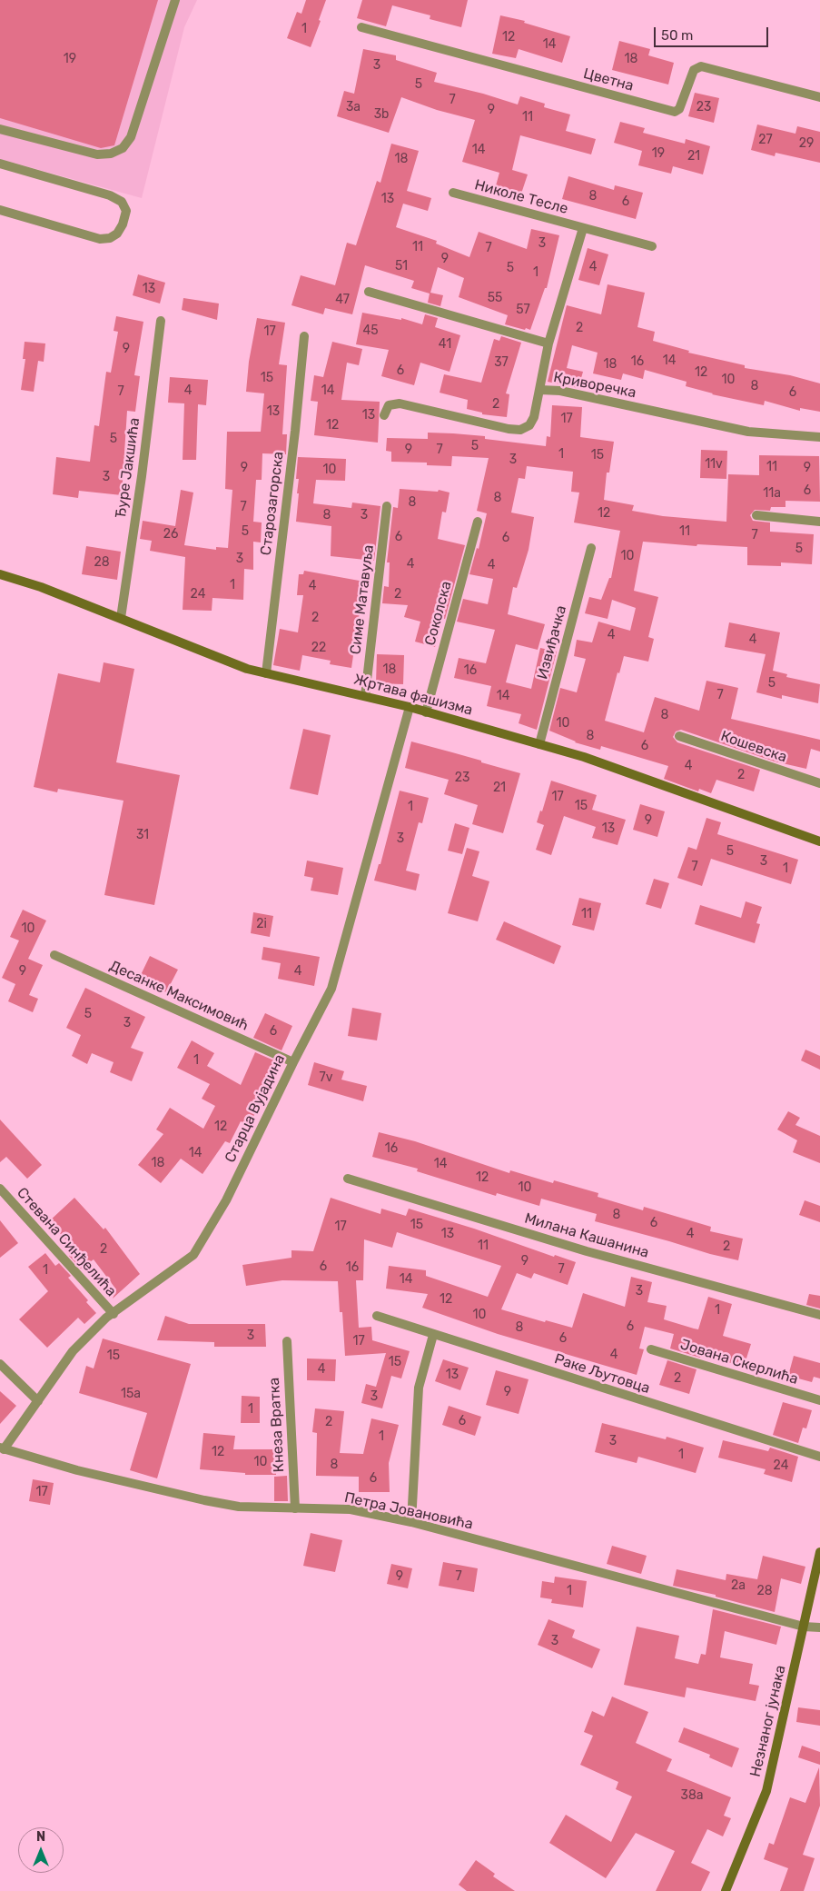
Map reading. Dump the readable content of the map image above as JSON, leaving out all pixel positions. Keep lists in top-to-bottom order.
{
  "streets": {
    "street": [
      "Цветна",
      "Николе Тесле",
      "Криворечка",
      "Ђуре Јакшића",
      "Старозагорска",
      "Симе Матавуља",
      "Соколска",
      "Извиђачка",
      "Жртава фашизма",
      "Кошевска",
      "Десанке Максимовић",
      "Старца Вујадина",
      "Милана Кашанина",
      "Стевана Синђелића",
      "Јована Скерлића",
      "Раке Љутовца",
      "Кнеза Вратка",
      "Петра Јовановића",
      "Незнаног јунака"
    ]
  },
  "crossings": [
    ["Николе Тесле", "Криворечка"],
    ["Ђуре Јакшића", "Жртава фашизма"],
    ["Старозагорска", "Жртава фашизма"],
    ["Симе Матавуља", "Жртава фашизма"],
    ["Соколска", "Жртава фашизма"],
    ["Извиђачка", "Жртава фашизма"],
    ["Жртава фашизма", "Старца Вујадина"],
    ["Десанке Максимовић", "Старца Вујадина"],
    ["Старца Вујадина", "Стевана Синђелића"],
    ["Старца Вујадина", "Петра Јовановића"],
    ["Кнеза Вратка", "Петра Јовановића"],
    ["Петра Јовановића", "Незнаног јунака"]
  ],
  "house_numbers": [
    "1",
    "12",
    "14",
    "19",
    "18",
    "3",
    "5",
    "7",
    "3a",
    "23",
    "9",
    "3b",
    "11",
    "27",
    "29",
    "14",
    "19",
    "21",
    "18",
    "8",
    "13",
    "6",
    "3",
    "11",
    "7",
    "9",
    "51",
    "4",
    "5",
    "1",
    "13",
    "55",
    "47",
    "57",
    "2",
    "45",
    "17",
    "41",
    "9",
    "14",
    "16",
    "37",
    "18",
    "6",
    "12",
    "15",
    "10",
    "8",
    "4",
    "14",
    "7",
    "6",
    "2",
    "13",
    "13",
    "17",
    "12",
    "5",
    "5",
    "9",
    "7",
    "1",
    "15",
    "3",
    "11v",
    "11",
    "9",
    "9",
    "10",
    "3",
    "6",
    "11a",
    "8",
    "8",
    "7",
    "12",
    "8",
    "3",
    "5",
    "11",
    "26",
    "7",
    "6",
    "6",
    "5",
    "10",
    "3",
    "28",
    "4",
    "4",
    "1",
    "4",
    "24",
    "2",
    "2",
    "4",
    "4",
    "22",
    "18",
    "16",
    "5",
    "7",
    "14",
    "8",
    "10",
    "8",
    "6",
    "4",
    "2",
    "23",
    "21",
    "17",
    "15",
    "1",
    "9",
    "13",
    "31",
    "3",
    "5",
    "3",
    "7",
    "1",
    "11",
    "2i",
    "10",
    "9",
    "4",
    "5",
    "3",
    "6",
    "1",
    "7v",
    "12",
    "16",
    "14",
    "18",
    "14",
    "12",
    "10",
    "8",
    "6",
    "15",
    "17",
    "13",
    "4",
    "11",
    "2",
    "2",
    "9",
    "6",
    "16",
    "7",
    "1",
    "14",
    "3",
    "12",
    "1",
    "10",
    "6",
    "8",
    "3",
    "6",
    "17",
    "4",
    "15",
    "15",
    "4",
    "13",
    "2",
    "9",
    "15a",
    "3",
    "1",
    "6",
    "2",
    "1",
    "3",
    "12",
    "1",
    "10",
    "8",
    "24",
    "6",
    "17",
    "9",
    "7",
    "2a",
    "1",
    "28",
    "3",
    "38a"
  ],
  "scale_bar": "50 m",
  "north": "top"
}
